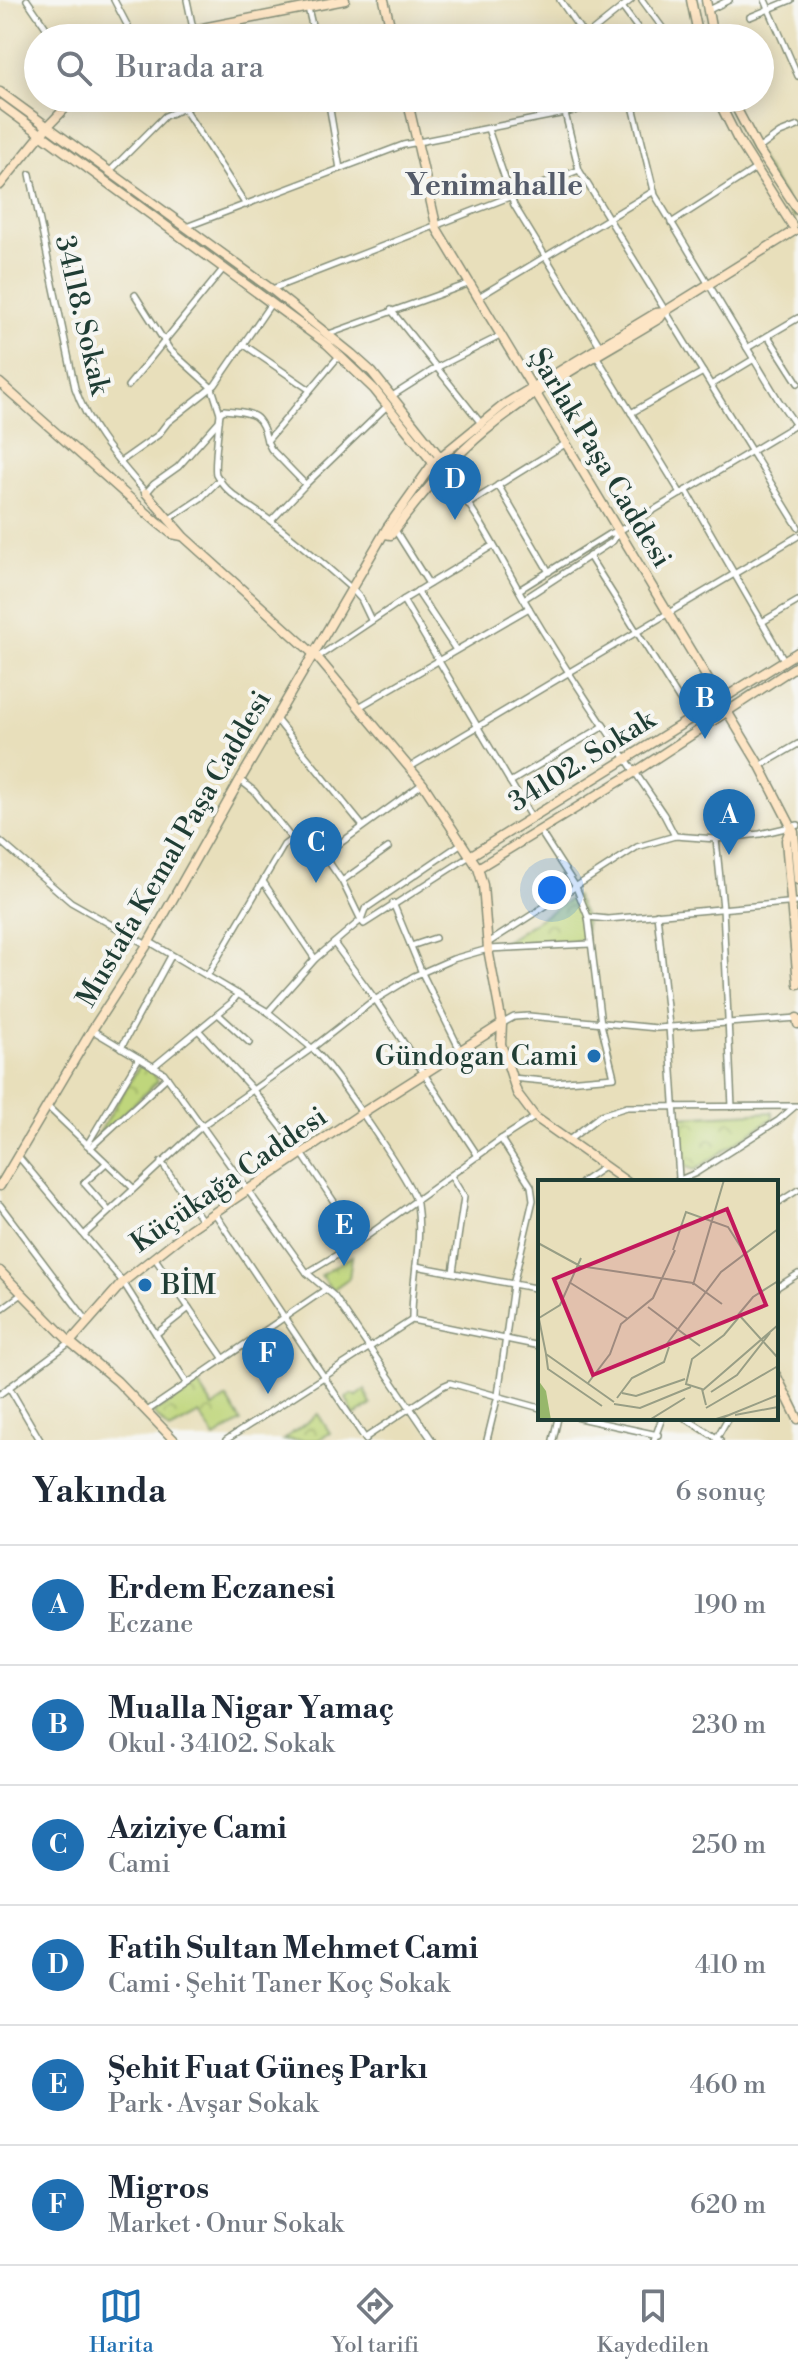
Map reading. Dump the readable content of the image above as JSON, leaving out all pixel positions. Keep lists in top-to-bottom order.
{
  "streets": {
    "street": [
      "34118. Sokak",
      "Şarlak Paşa Caddesi",
      "34102. Sokak",
      "Mustafa Kemal Paşa Caddesi",
      "Küçükağa Caddesi"
    ]
  },
  "crossings": [
    ["Şarlak Paşa Caddesi", "34102. Sokak"],
    ["Şarlak Paşa Caddesi", "Mustafa Kemal Paşa Caddesi"]
  ],
  "districts": ["Yenimahalle"],
  "places": ["Gündogan Cami", "BİM"],
  "page": {
    "search": "Burada ara",
    "pins": [
      "D",
      "B",
      "A",
      "C",
      "E",
      "F"
    ],
    "heading": ["Yakında", "6 sonuç"],
    "list": [
      {
        "mark": "A",
        "name": "Erdem Eczanesi",
        "note": "Eczane",
        "value": "190 m"
      },
      {
        "mark": "B",
        "name": "Mualla Nigar Yamaç",
        "note": "Okul · 34102. Sokak",
        "value": "230 m"
      },
      {
        "mark": "C",
        "name": "Aziziye Cami",
        "note": "Cami",
        "value": "250 m"
      },
      {
        "mark": "D",
        "name": "Fatih Sultan Mehmet Cami",
        "note": "Cami · Şehit Taner Koç Sokak",
        "value": "410 m"
      },
      {
        "mark": "E",
        "name": "Şehit Fuat Güneş Parkı",
        "note": "Park · Avşar Sokak",
        "value": "460 m"
      },
      {
        "mark": "F",
        "name": "Migros",
        "note": "Market · Onur Sokak",
        "value": "620 m"
      }
    ],
    "nav": ["Harita", "Yol tarifi", "Kaydedilen"]
  }
}
